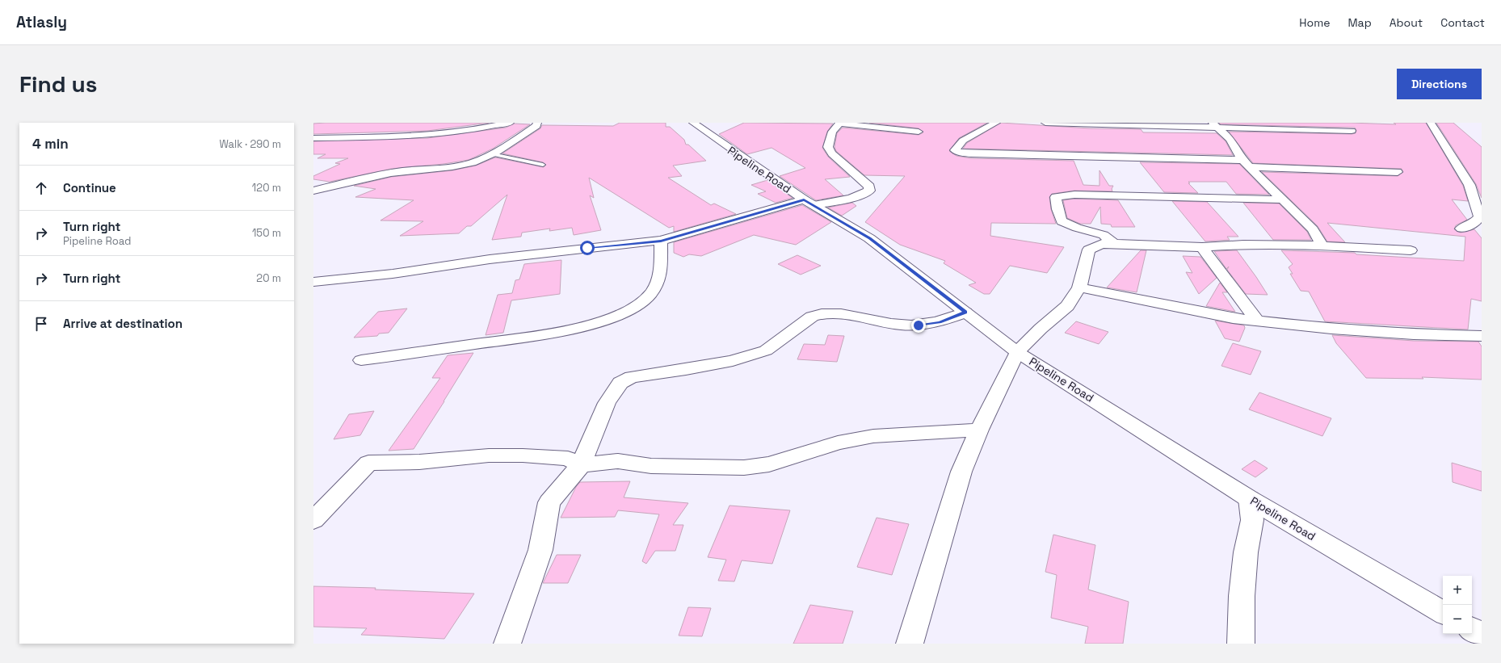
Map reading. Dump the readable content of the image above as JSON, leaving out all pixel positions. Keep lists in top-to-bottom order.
{
  "streets": {
    "street": ["Pipeline Road"]
  },
  "page": {
    "header": "Atlasly",
    "nav": [
      "Home",
      "Map",
      "About",
      "Contact"
    ],
    "buttons": "Directions",
    "title": "Find us",
    "heading": ["4 min", "Walk · 290 m"],
    "list": [
      ["Continue", "120 m"],
      ["Turn right", "Pipeline Road", "150 m"],
      ["Turn right", "20 m"],
      "Arrive at destination"
    ],
    "map_buttons": ["+", "−"]
  }
}
